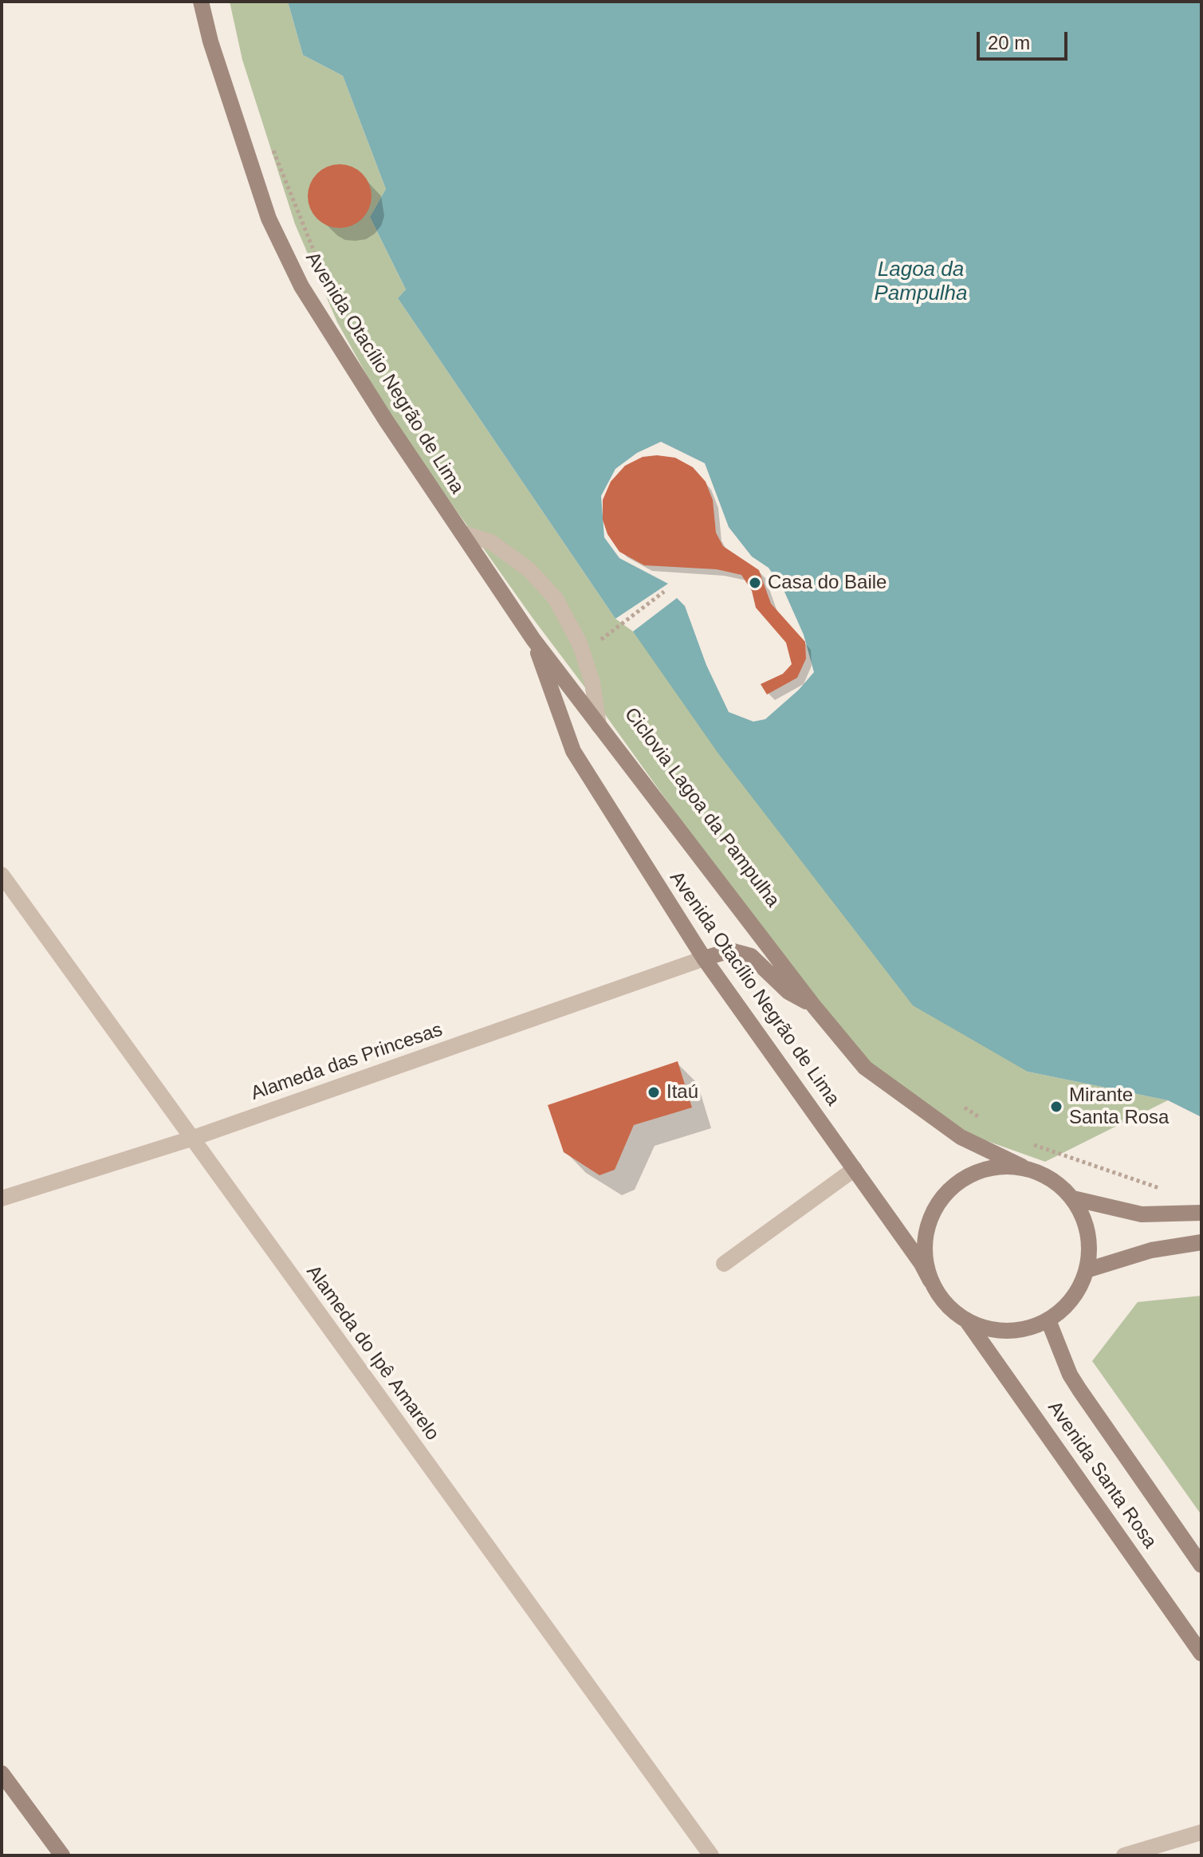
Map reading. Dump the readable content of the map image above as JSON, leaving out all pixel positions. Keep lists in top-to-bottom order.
{
  "streets": {
    "street": [
      "Avenida Otacílio Negrão de Lima",
      "Alameda das Princesas",
      "Alameda do Ipê Amarelo",
      "Avenida Santa Rosa"
    ]
  },
  "crossings": [
    ["Avenida Otacílio Negrão de Lima", "Alameda das Princesas"],
    ["Avenida Otacílio Negrão de Lima", "Avenida Santa Rosa"],
    ["Alameda das Princesas", "Alameda do Ipê Amarelo"]
  ],
  "water": ["Lagoa da Pampulha"],
  "places": ["Casa do Baile", "Itaú", "Mirante Santa Rosa"],
  "scale_bar": "20 m"
}
